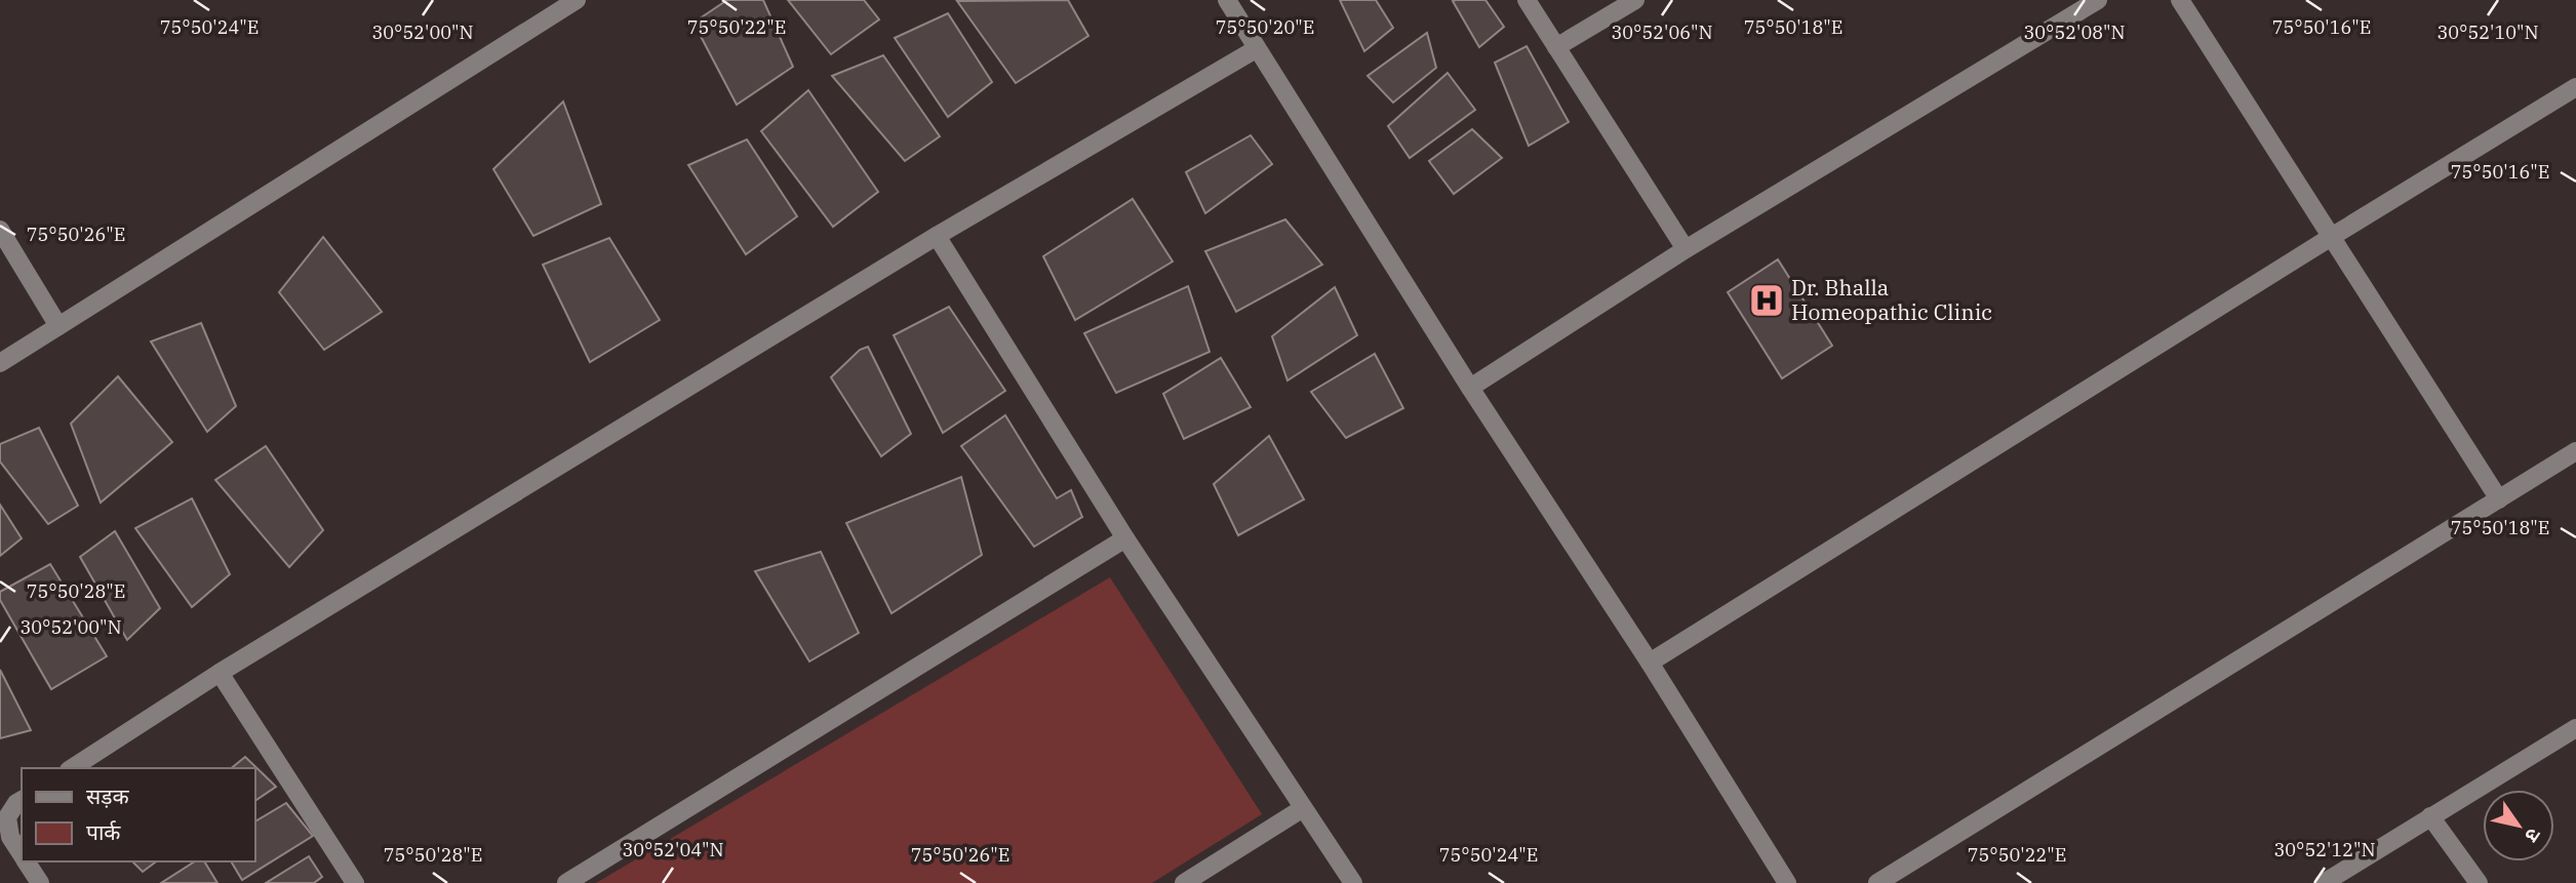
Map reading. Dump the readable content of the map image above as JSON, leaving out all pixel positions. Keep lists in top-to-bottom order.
{
  "places": {
    "hospital": ["Dr. Bhalla Homeopathic Clinic"]
  },
  "legend": ["सड़क", "पार्क"],
  "north": "bottom right",
  "coordinates": [
    "75°50'24\"E",
    "75°50'22\"E",
    "75°50'20\"E",
    "75°50'18\"E",
    "75°50'16\"E",
    "30°52'00\"N",
    "30°52'06\"N",
    "30°52'08\"N",
    "30°52'10\"N",
    "75°50'26\"E",
    "75°50'28\"E",
    "30°52'04\"N",
    "30°52'12\"N"
  ]
}
